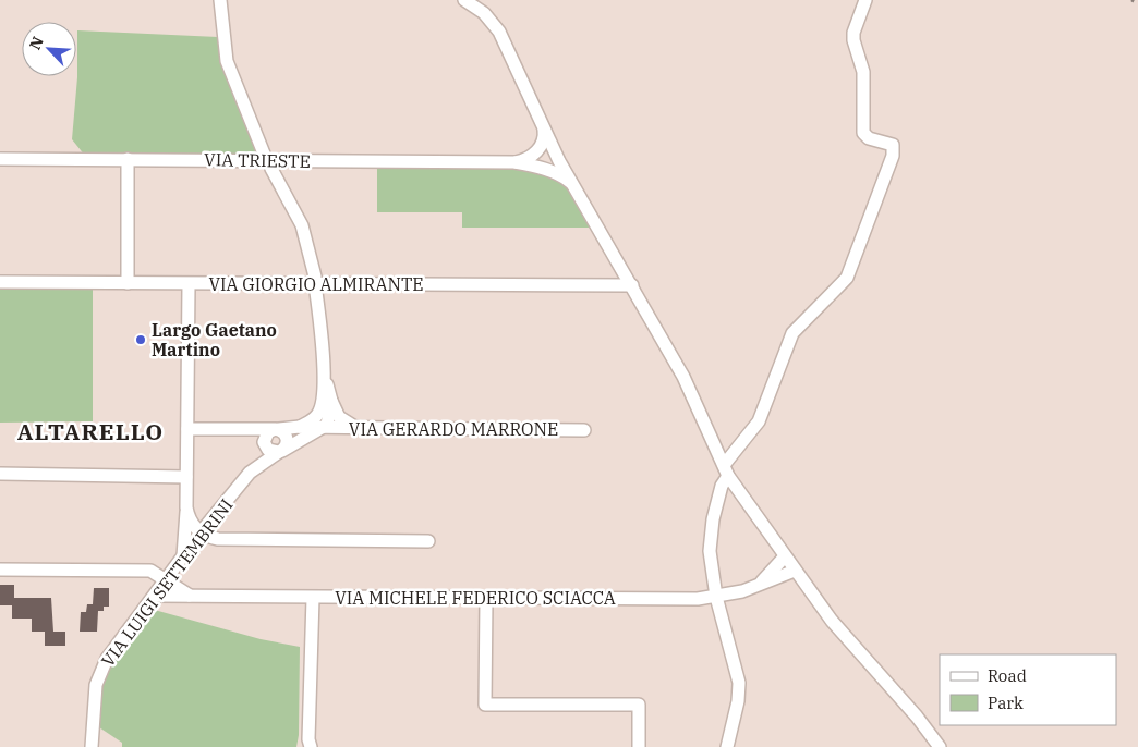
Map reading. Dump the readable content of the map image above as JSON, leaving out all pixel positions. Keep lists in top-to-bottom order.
{
  "streets": {
    "street": [
      "VIA TRIESTE",
      "VIA GIORGIO ALMIRANTE",
      "VIA GERARDO MARRONE",
      "VIA LUIGI SETTEMBRINI",
      "VIA MICHELE FEDERICO SCIACCA"
    ]
  },
  "crossings": [
    ["VIA GERARDO MARRONE", "VIA LUIGI SETTEMBRINI"],
    ["VIA LUIGI SETTEMBRINI", "VIA MICHELE FEDERICO SCIACCA"]
  ],
  "districts": ["ALTARELLO"],
  "places": ["Largo Gaetano Martino"],
  "legend": ["Road", "Park"],
  "north": "top left"
}
